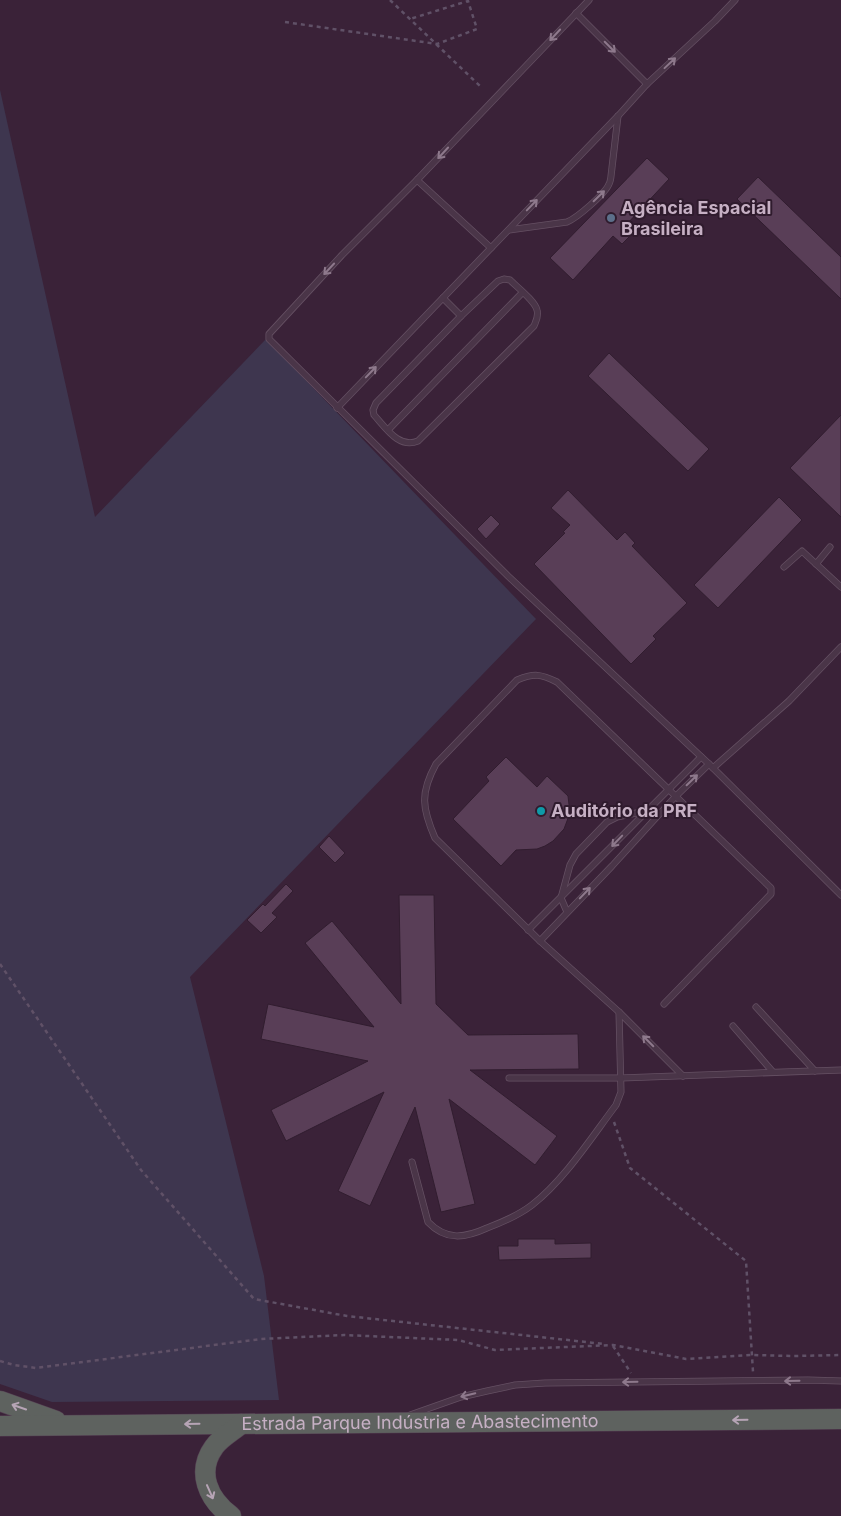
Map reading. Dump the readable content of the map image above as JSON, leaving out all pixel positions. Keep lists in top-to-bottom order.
{
  "streets": {
    "highway": ["Estrada Parque Indústria e Abastecimento"]
  },
  "one_way": ["Estrada Parque Indústria e Abastecimento"],
  "places": ["Agência Espacial Brasileira", "Auditório da PRF"]
}
